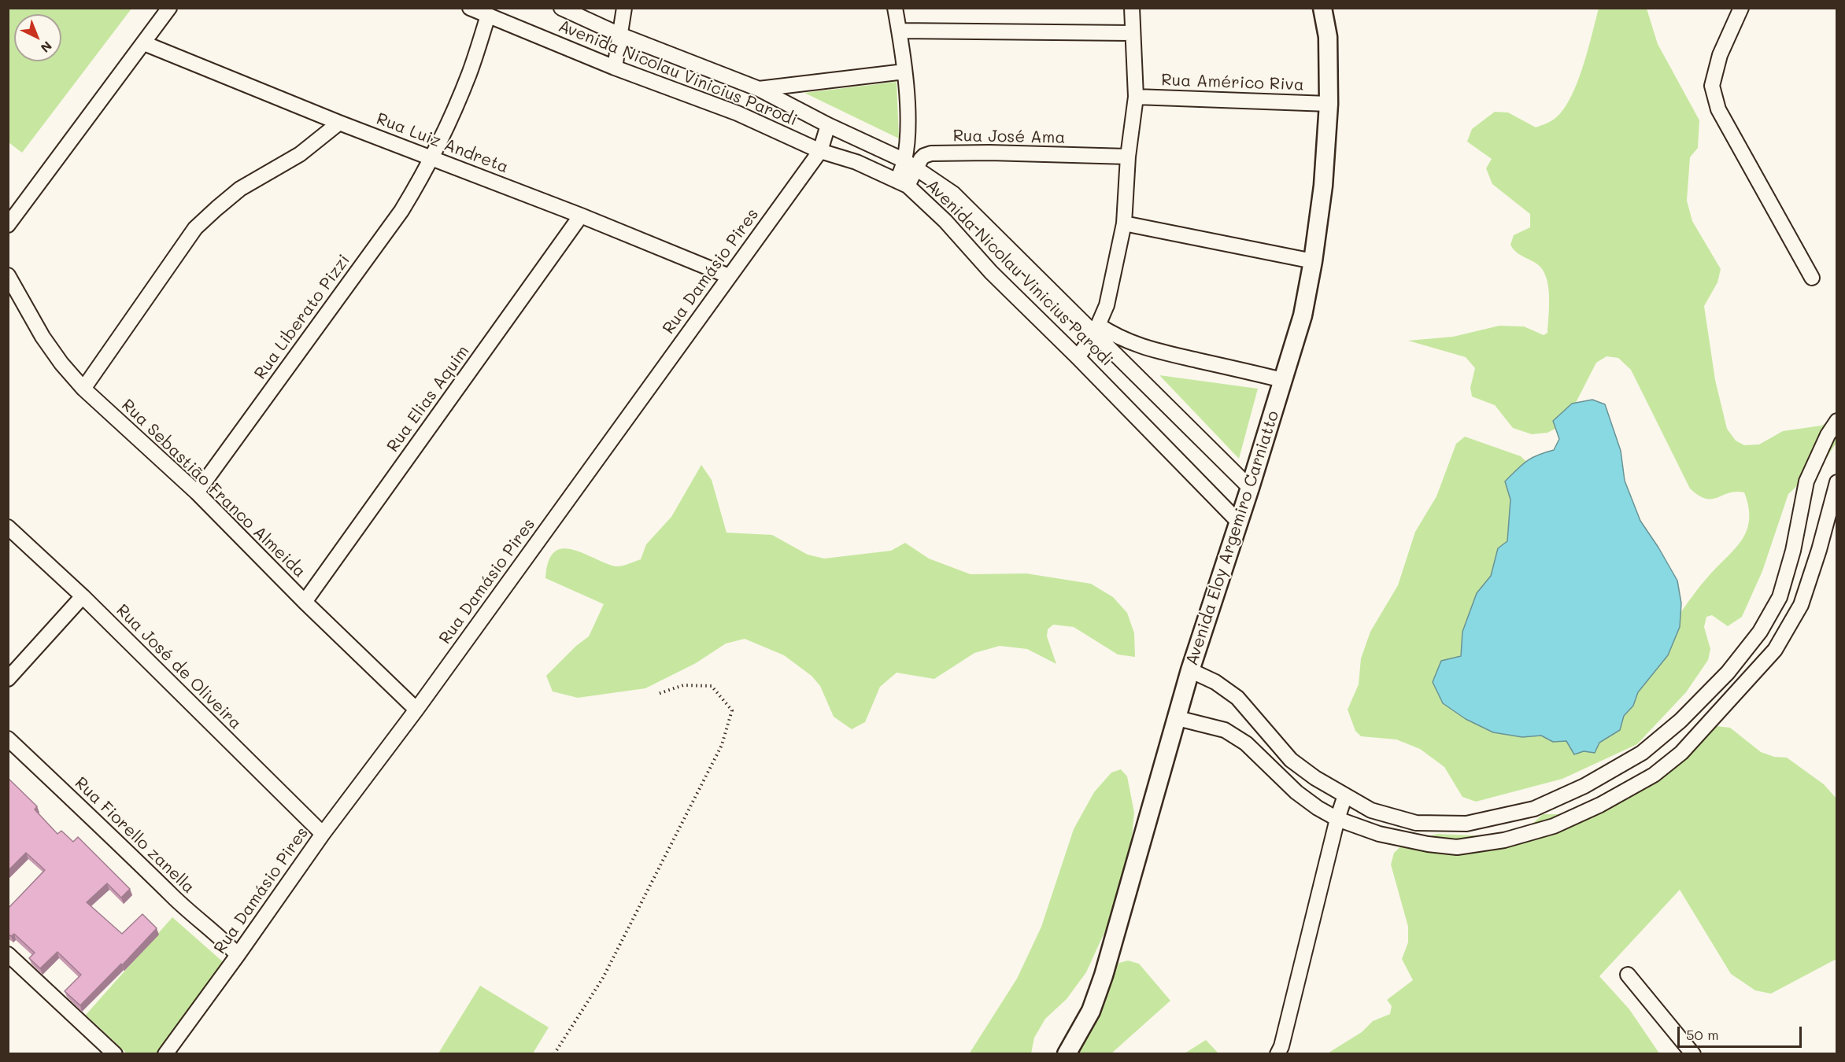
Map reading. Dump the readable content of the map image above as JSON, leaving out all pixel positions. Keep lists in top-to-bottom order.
{
  "streets": {
    "street": [
      "Avenida Nicolau Vinicius Parodi",
      "Rua Américo Riva",
      "Rua José Ama",
      "Rua Luiz Andreta",
      "Rua Damásio Pires",
      "Rua Liberato Pizzi",
      "Rua Elias Aquim",
      "Rua Sebastião Franco Almeida",
      "Avenida Eloy Argemiro Carniatto",
      "Rua José de Oliveira",
      "Rua Fiorello zanella"
    ]
  },
  "crossings": [
    ["Avenida Nicolau Vinicius Parodi", "Rua José Ama"],
    ["Avenida Nicolau Vinicius Parodi", "Rua Damásio Pires"],
    ["Avenida Nicolau Vinicius Parodi", "Rua Liberato Pizzi"],
    ["Avenida Nicolau Vinicius Parodi", "Avenida Eloy Argemiro Carniatto"],
    ["Rua Américo Riva", "Avenida Eloy Argemiro Carniatto"],
    ["Rua Luiz Andreta", "Rua Damásio Pires"],
    ["Rua Luiz Andreta", "Rua Liberato Pizzi"],
    ["Rua Luiz Andreta", "Rua Elias Aquim"],
    ["Rua Damásio Pires", "Rua Sebastião Franco Almeida"],
    ["Rua Damásio Pires", "Rua José de Oliveira"],
    ["Rua Damásio Pires", "Rua Fiorello zanella"],
    ["Rua Liberato Pizzi", "Rua Sebastião Franco Almeida"],
    ["Rua Elias Aquim", "Rua Sebastião Franco Almeida"]
  ],
  "scale_bar": "50 m",
  "north": "bottom right"
}
